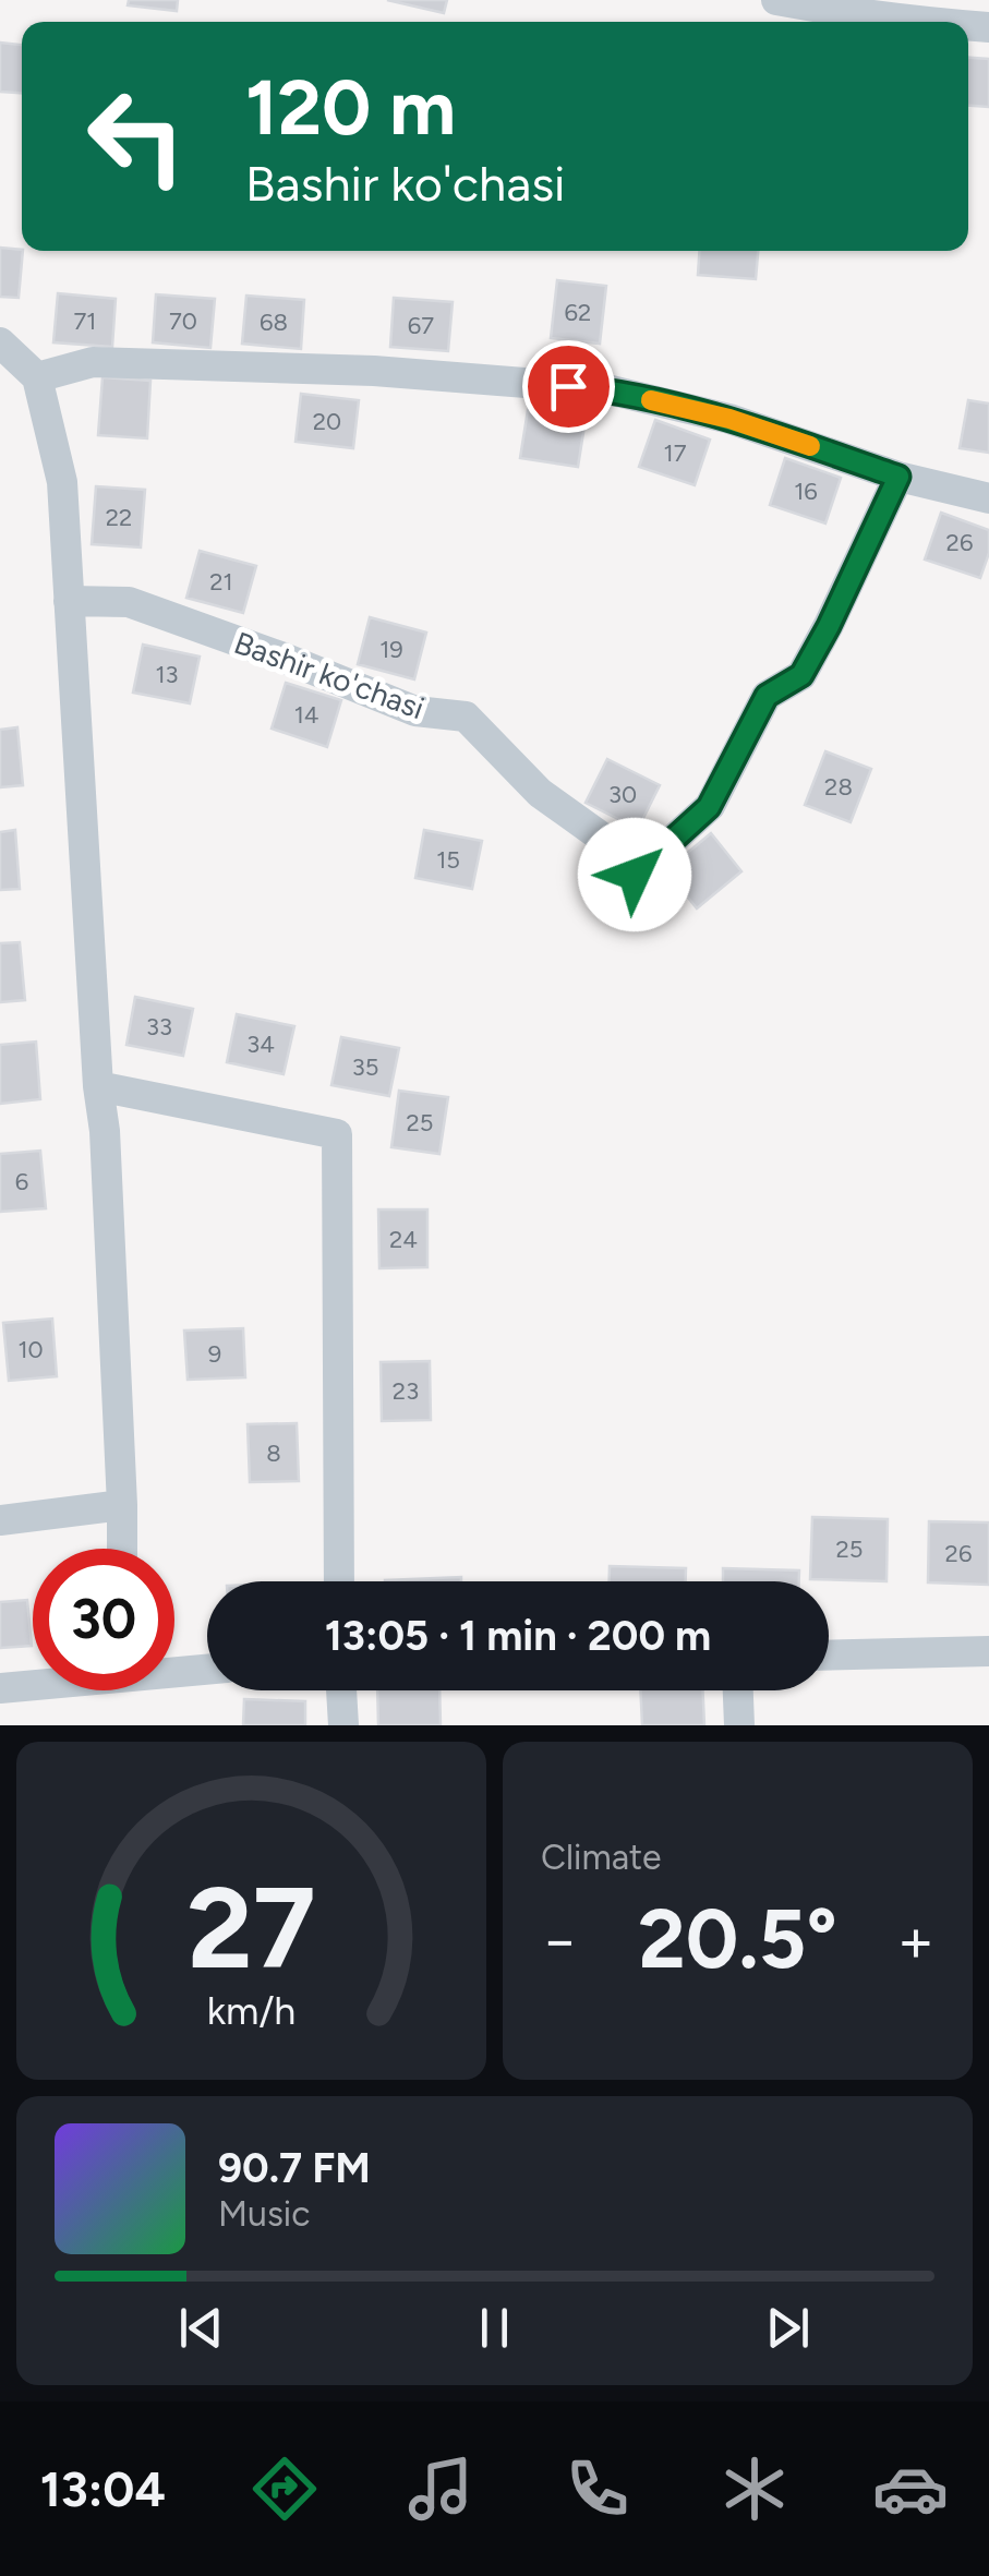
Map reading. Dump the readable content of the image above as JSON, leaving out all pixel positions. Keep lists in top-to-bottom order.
{
  "streets": {
    "street": ["Bashir ko'chasi"]
  },
  "house_numbers": [
    "62",
    "71",
    "70",
    "68",
    "67",
    "20",
    "17",
    "16",
    "22",
    "26",
    "21",
    "19",
    "13",
    "14",
    "28",
    "30",
    "15",
    "33",
    "34",
    "35",
    "25",
    "6",
    "24",
    "10",
    "9",
    "23",
    "8",
    "25",
    "26"
  ],
  "page": {
    "turn": ["120 m", "Bashir ko'chasi"],
    "limit": "30",
    "trip": "13:05 · 1 min · 200 m",
    "tile": "Climate",
    "heat": ["−", "20.5°", "+"],
    "song": ["90.7 FM", "Music"],
    "tabs": "13:04",
    "gauge": ["27", "km/h"]
  }
}
